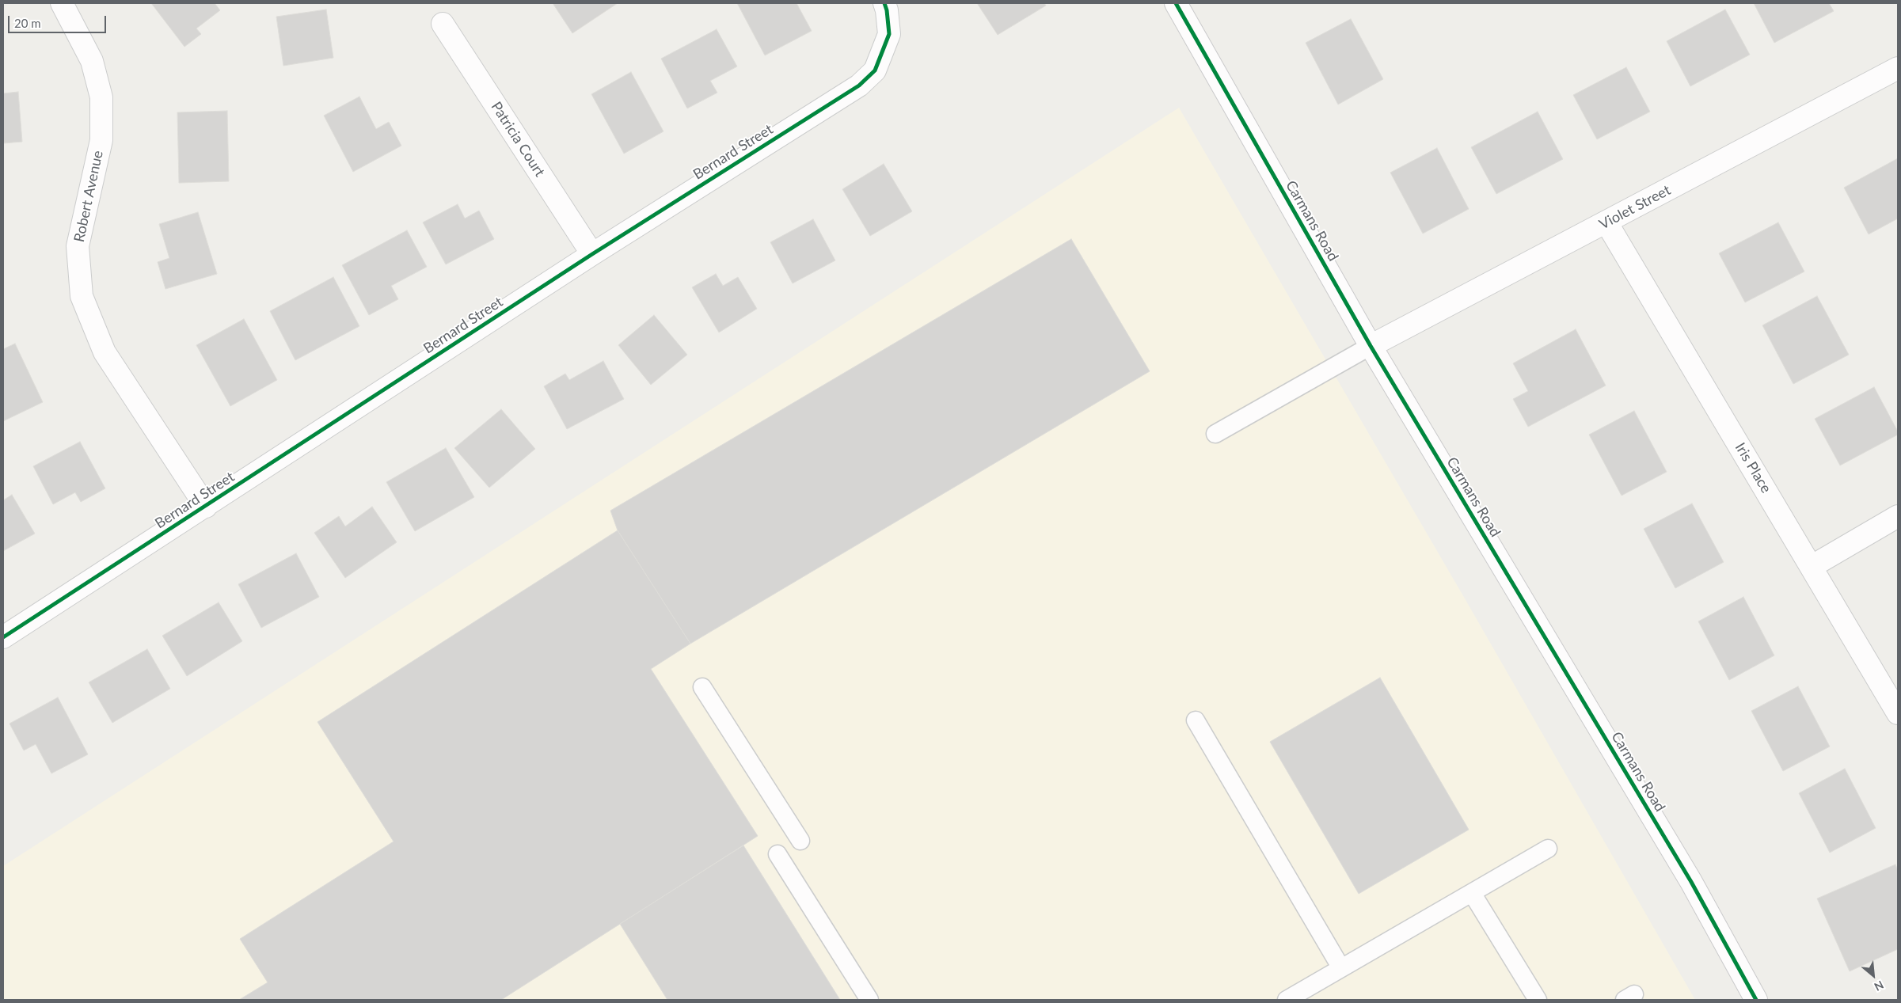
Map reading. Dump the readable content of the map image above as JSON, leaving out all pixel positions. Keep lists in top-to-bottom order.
{
  "streets": {
    "street": [
      "Patricia Court",
      "Bernard Street",
      "Robert Avenue",
      "Violet Street",
      "Carmans Road",
      "Iris Place"
    ]
  },
  "crossings": [
    ["Patricia Court", "Bernard Street"],
    ["Bernard Street", "Robert Avenue"],
    ["Violet Street", "Carmans Road"],
    ["Violet Street", "Iris Place"]
  ],
  "scale_bar": "20 m",
  "north": "bottom right"
}
